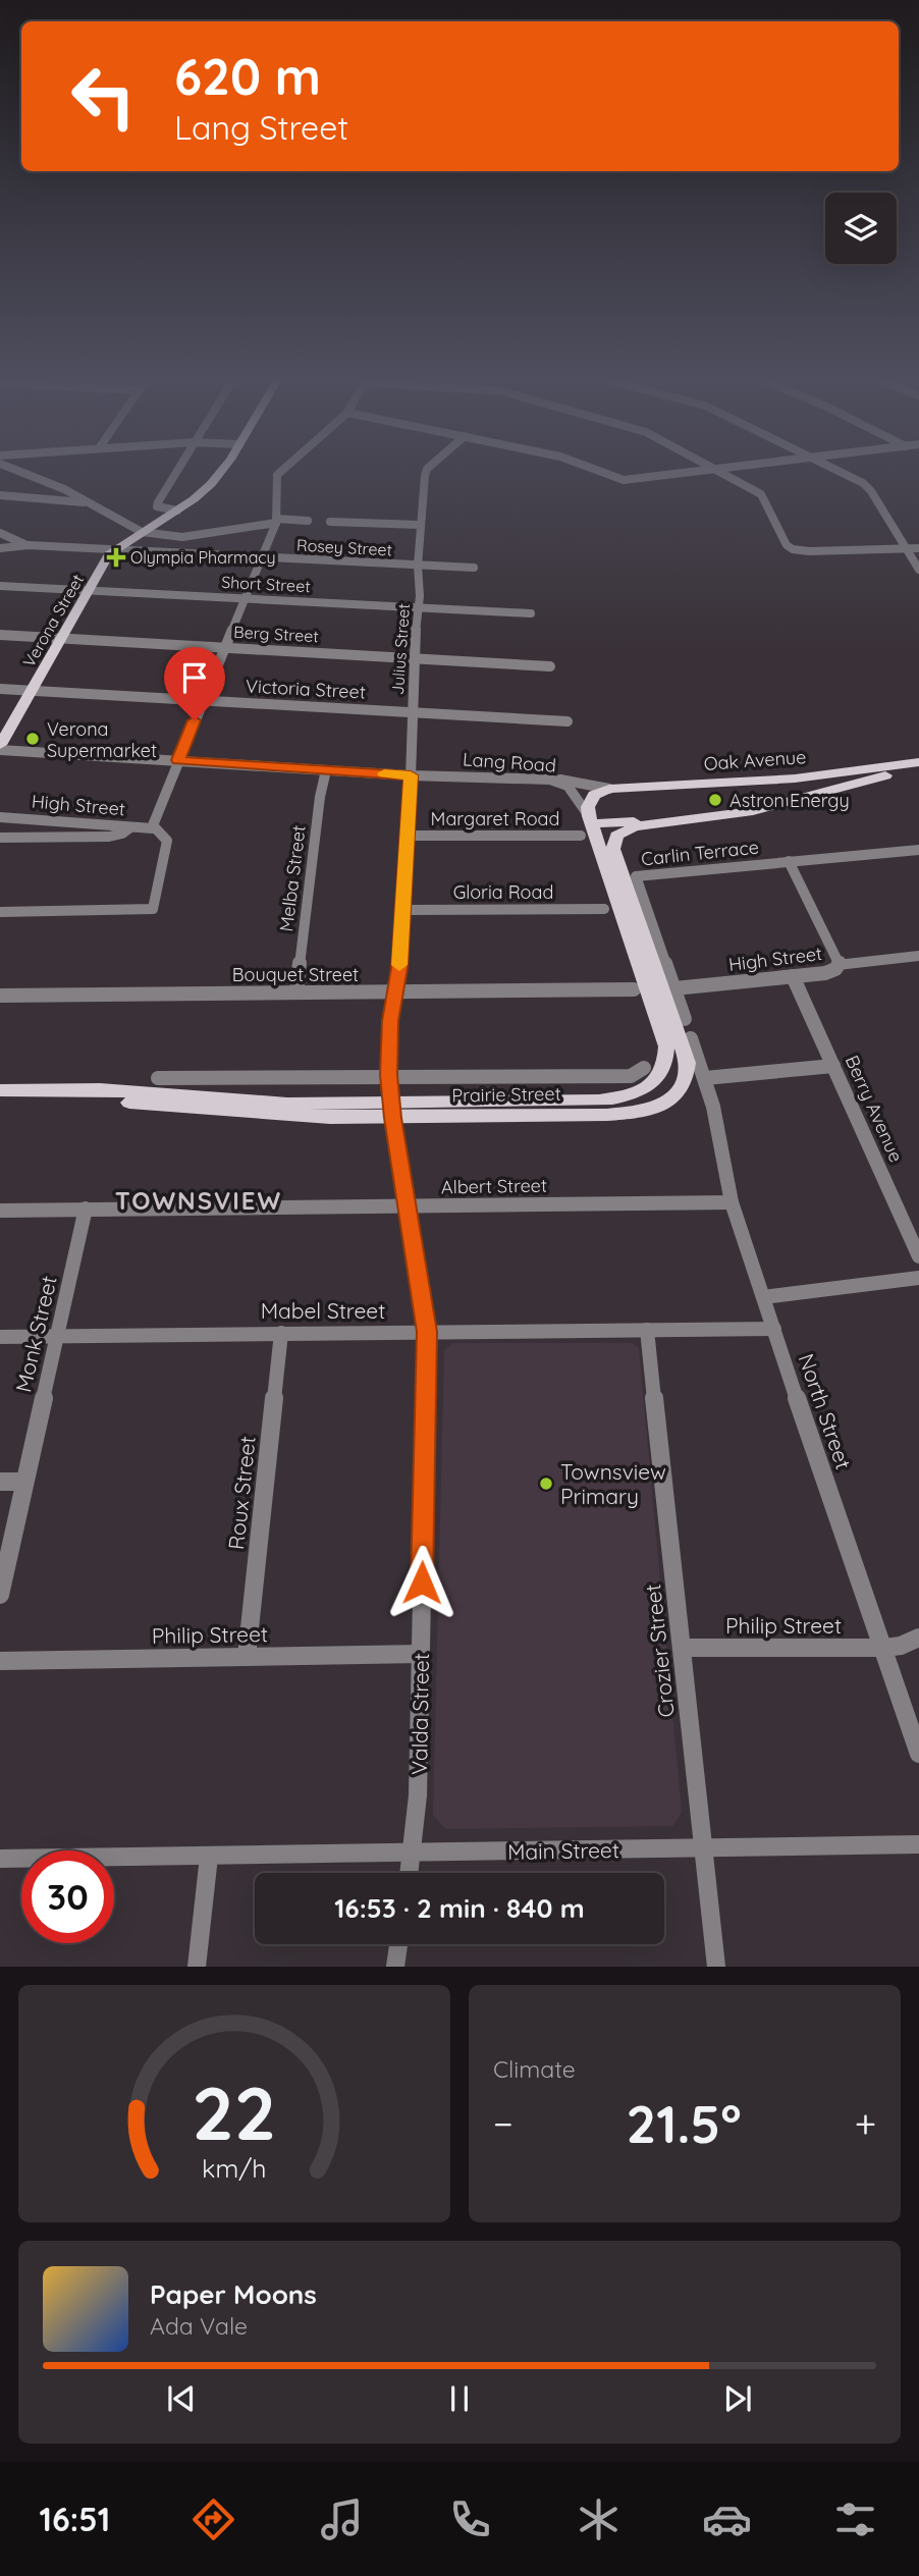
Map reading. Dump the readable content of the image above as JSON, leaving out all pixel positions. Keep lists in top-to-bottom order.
{
  "streets": {
    "main road": ["Verona Street", "Oak Avenue", "Prairie Street"],
    "street": [
      "Rosey Street",
      "Short Street",
      "Berg Street",
      "Julius Street",
      "Victoria Street",
      "Lang Road",
      "High Street",
      "Margaret Road",
      "Carlin Terrace",
      "Melba Street",
      "Gloria Road",
      "Bouquet Street",
      "Berry Avenue",
      "Albert Street",
      "Mabel Street",
      "Monk Street",
      "North Street",
      "Roux Street",
      "Philip Street",
      "Crozier Street",
      "Valda Street",
      "Main Street"
    ]
  },
  "crossings": [
    ["Rosey Street", "Verona Street"],
    ["Rosey Street", "Julius Street"],
    ["Short Street", "Verona Street"],
    ["Short Street", "Julius Street"],
    ["Verona Street", "Berg Street"],
    ["Verona Street", "Victoria Street"],
    ["Berg Street", "Julius Street"],
    ["Julius Street", "Victoria Street"],
    ["Julius Street", "Lang Road"],
    ["Julius Street", "Valda Street"],
    ["Lang Road", "Melba Street"],
    ["Lang Road", "Prairie Street"],
    ["Lang Road", "Valda Street"],
    ["High Street", "Carlin Terrace"],
    ["High Street", "Berry Avenue"],
    ["Margaret Road", "Valda Street"],
    ["Melba Street", "Bouquet Street"],
    ["Gloria Road", "Valda Street"],
    ["Bouquet Street", "Valda Street"],
    ["Prairie Street", "Valda Street"],
    ["Albert Street", "Monk Street"],
    ["Albert Street", "North Street"],
    ["Albert Street", "Valda Street"],
    ["Mabel Street", "Monk Street"],
    ["Mabel Street", "North Street"],
    ["Mabel Street", "Roux Street"],
    ["Mabel Street", "Crozier Street"],
    ["Mabel Street", "Valda Street"],
    ["North Street", "Philip Street"],
    ["Roux Street", "Philip Street"],
    ["Philip Street", "Crozier Street"],
    ["Philip Street", "Valda Street"],
    ["Crozier Street", "Main Street"],
    ["Valda Street", "Main Street"]
  ],
  "districts": ["TOWNSVIEW"],
  "places": {
    "health": ["Olympia Pharmacy"],
    "other": ["Verona Supermarket", "Astron Energy", "Townsview Primary"]
  },
  "page": {
    "turn": ["620 m", "Lang Street"],
    "limit": "30",
    "trip": "16:53 · 2 min · 840 m",
    "tile": "Climate",
    "heat": ["−", "21.5°", "+"],
    "song": ["Paper Moons", "Ada Vale"],
    "tabs": "16:51",
    "gauge": ["22", "km/h"]
  }
}
